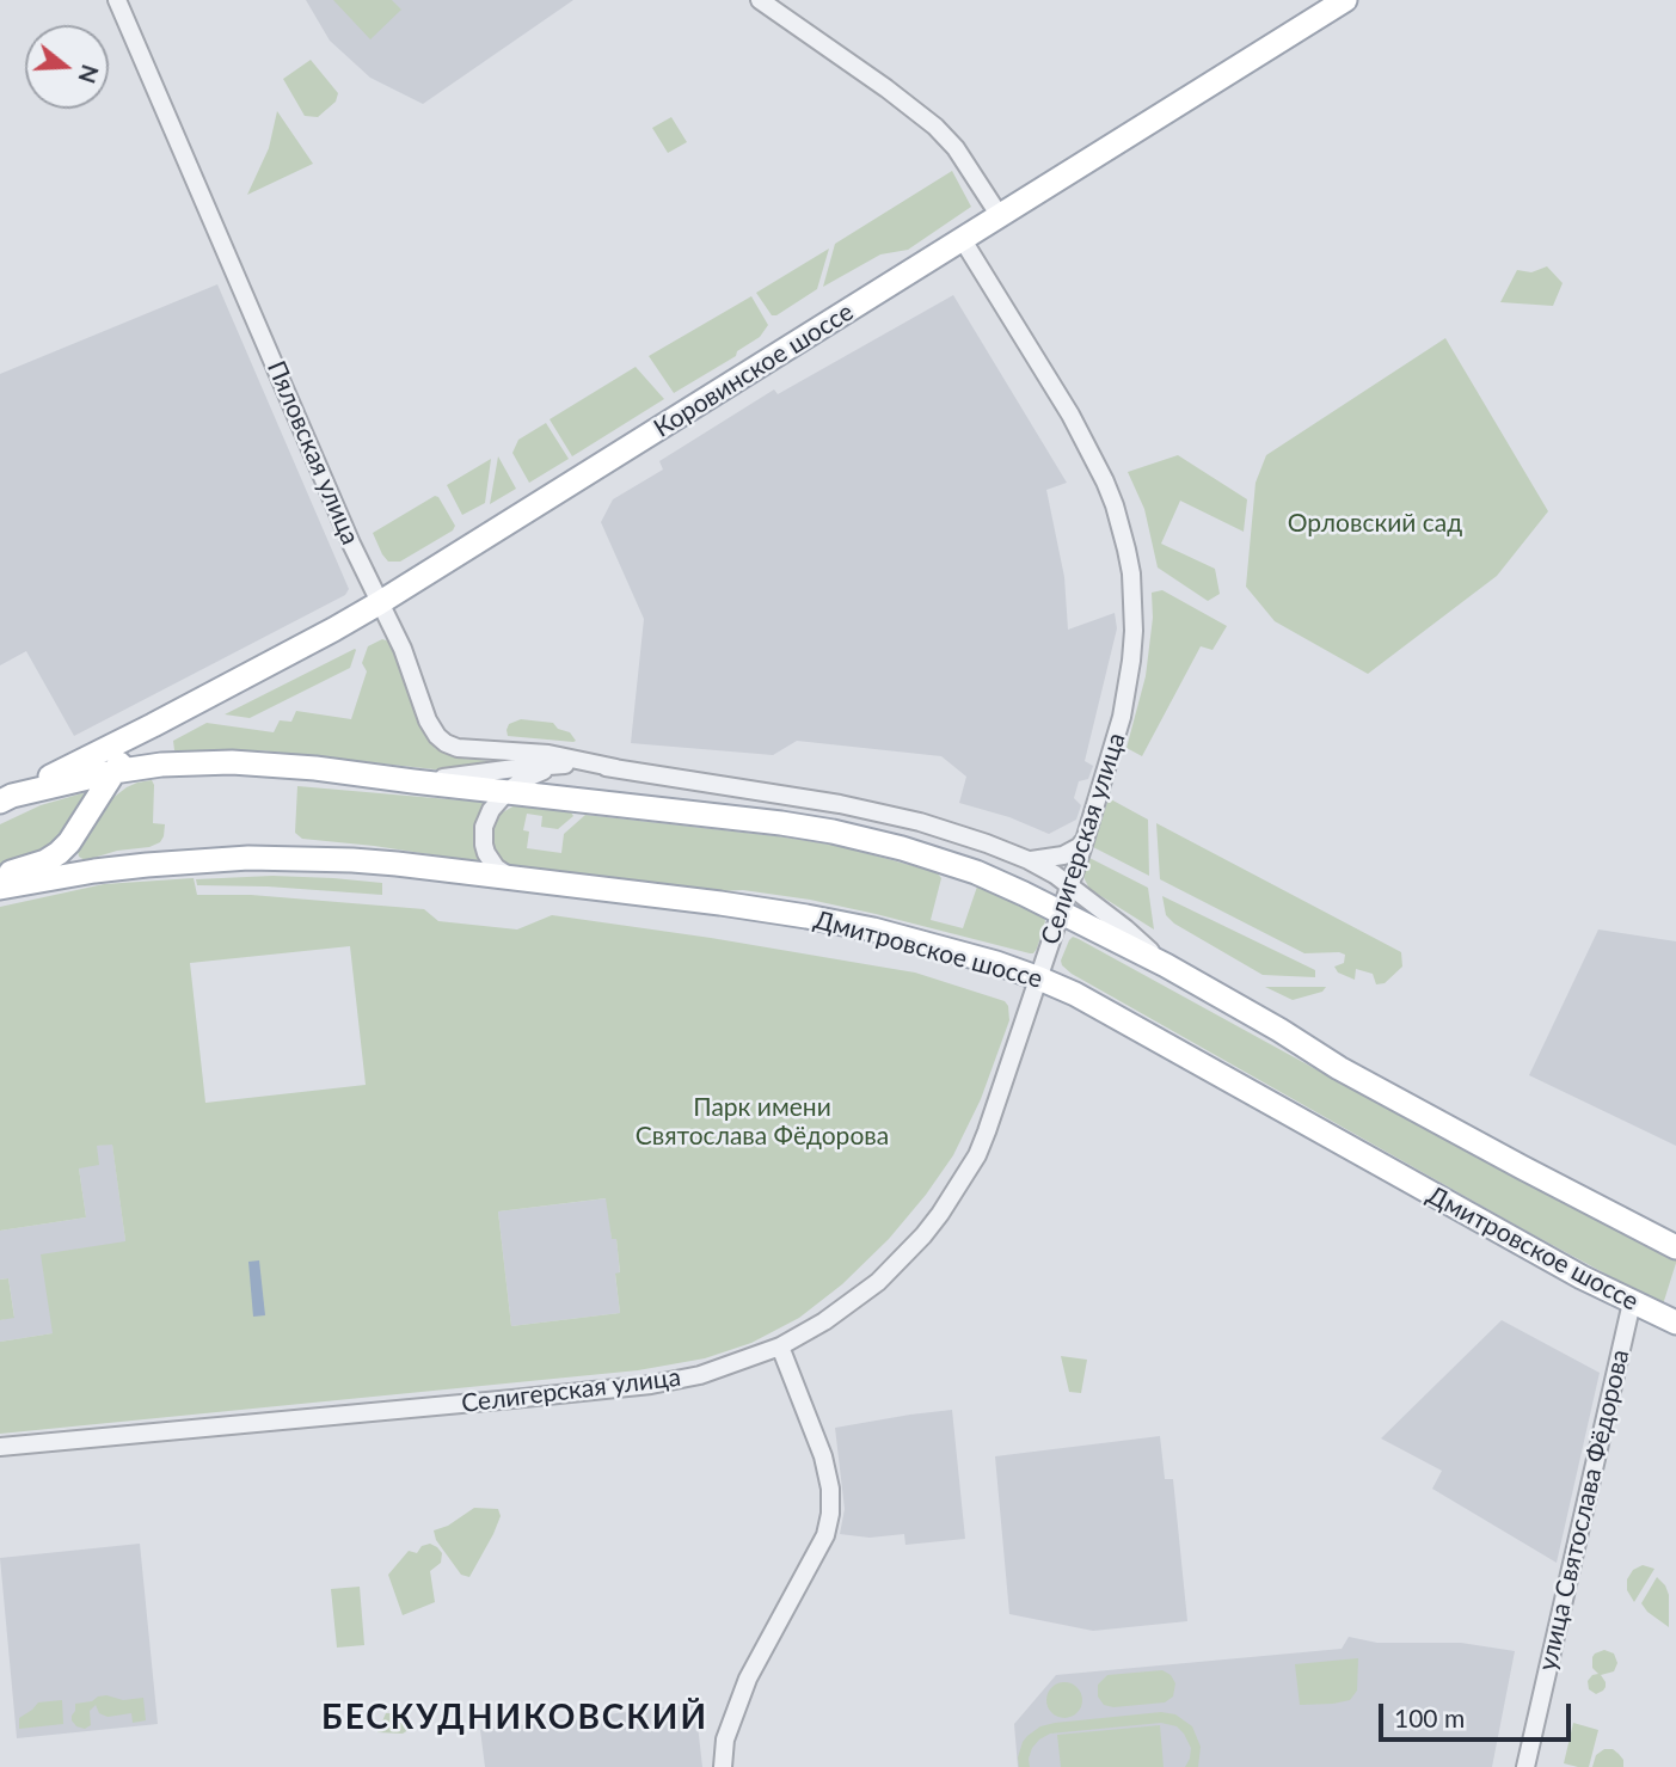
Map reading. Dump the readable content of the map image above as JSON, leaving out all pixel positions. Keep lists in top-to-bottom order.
{
  "streets": {
    "main road": ["Коровинское шоссе", "Дмитровское шоссе"],
    "street": ["Пяловская улица", "Селигерская улица", "улица Святослава Фёдорова"]
  },
  "crossings": [
    ["Коровинское шоссе", "Пяловская улица"],
    ["Коровинское шоссе", "Селигерская улица"],
    ["Селигерская улица", "Дмитровское шоссе"],
    ["Дмитровское шоссе", "улица Святослава Фёдорова"]
  ],
  "districts": ["БЕСКУДНИКОВСКИЙ"],
  "parks": ["Орловский сад", "Парк имени Святослава Фёдорова"],
  "scale_bar": "100 m",
  "north": "right"
}
